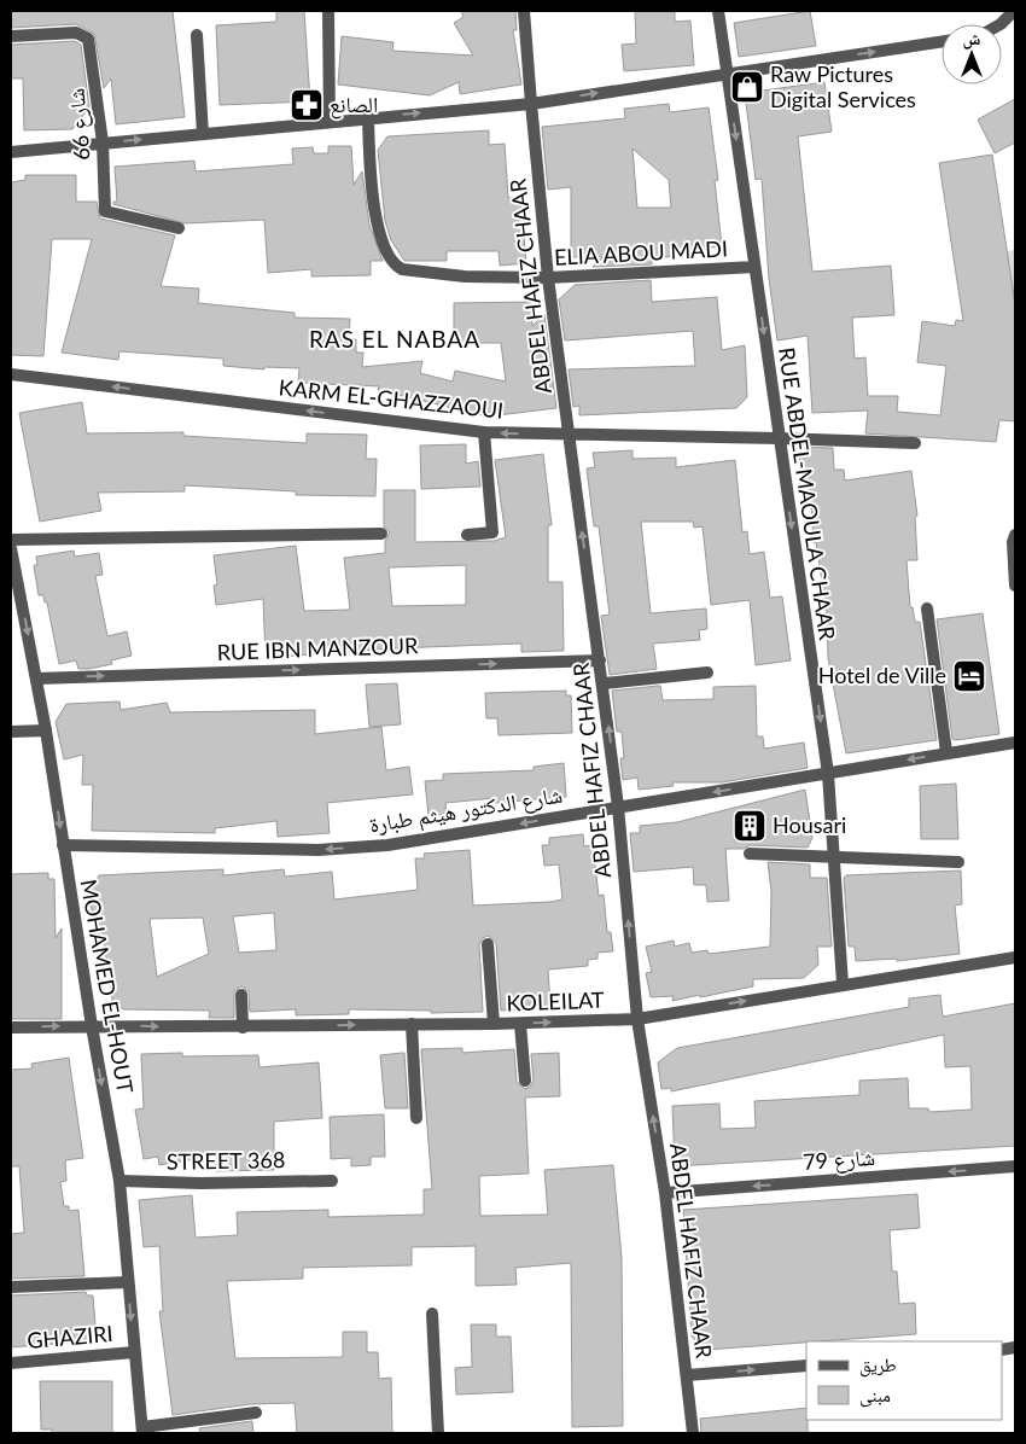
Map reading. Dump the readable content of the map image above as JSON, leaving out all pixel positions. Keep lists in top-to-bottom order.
{
  "streets": {
    "street": [
      "شارع 66",
      "ELIA ABOU MADI",
      "ABDEL HAFIZ CHAAR",
      "KARM EL-GHAZZAOUI",
      "RUE ABDEL-MAOULA CHAAR",
      "RUE IBN MANZOUR",
      "شارع الدكتور هيثم طبارة",
      "MOHAMED EL-HOUT",
      "KOLEILAT",
      "شارع 79",
      "STREET 368",
      "GHAZIRI"
    ]
  },
  "crossings": [
    ["ELIA ABOU MADI", "ABDEL HAFIZ CHAAR"],
    ["ELIA ABOU MADI", "RUE ABDEL-MAOULA CHAAR"],
    ["ABDEL HAFIZ CHAAR", "KARM EL-GHAZZAOUI"],
    ["ABDEL HAFIZ CHAAR", "RUE IBN MANZOUR"],
    ["ABDEL HAFIZ CHAAR", "شارع الدكتور هيثم طبارة"],
    ["ABDEL HAFIZ CHAAR", "KOLEILAT"],
    ["ABDEL HAFIZ CHAAR", "شارع 79"],
    ["KARM EL-GHAZZAOUI", "RUE ABDEL-MAOULA CHAAR"],
    ["RUE ABDEL-MAOULA CHAAR", "شارع الدكتور هيثم طبارة"],
    ["RUE ABDEL-MAOULA CHAAR", "KOLEILAT"],
    ["RUE IBN MANZOUR", "MOHAMED EL-HOUT"],
    ["شارع الدكتور هيثم طبارة", "MOHAMED EL-HOUT"],
    ["MOHAMED EL-HOUT", "KOLEILAT"],
    ["MOHAMED EL-HOUT", "STREET 368"],
    ["MOHAMED EL-HOUT", "GHAZIRI"]
  ],
  "one_way": [
    "ABDEL HAFIZ CHAAR",
    "KARM EL-GHAZZAOUI",
    "RUE ABDEL-MAOULA CHAAR",
    "RUE IBN MANZOUR",
    "شارع الدكتور هيثم طبارة",
    "MOHAMED EL-HOUT",
    "KOLEILAT",
    "شارع 79"
  ],
  "districts": ["RAS EL NABAA"],
  "places": {
    "shop": ["Raw Pictures Digital Services"],
    "pharmacy": ["الصانع"],
    "hotel": ["Hotel de Ville"],
    "building": ["Housari"]
  },
  "legend": ["طريق", "مبنى"],
  "north": "top"
}
